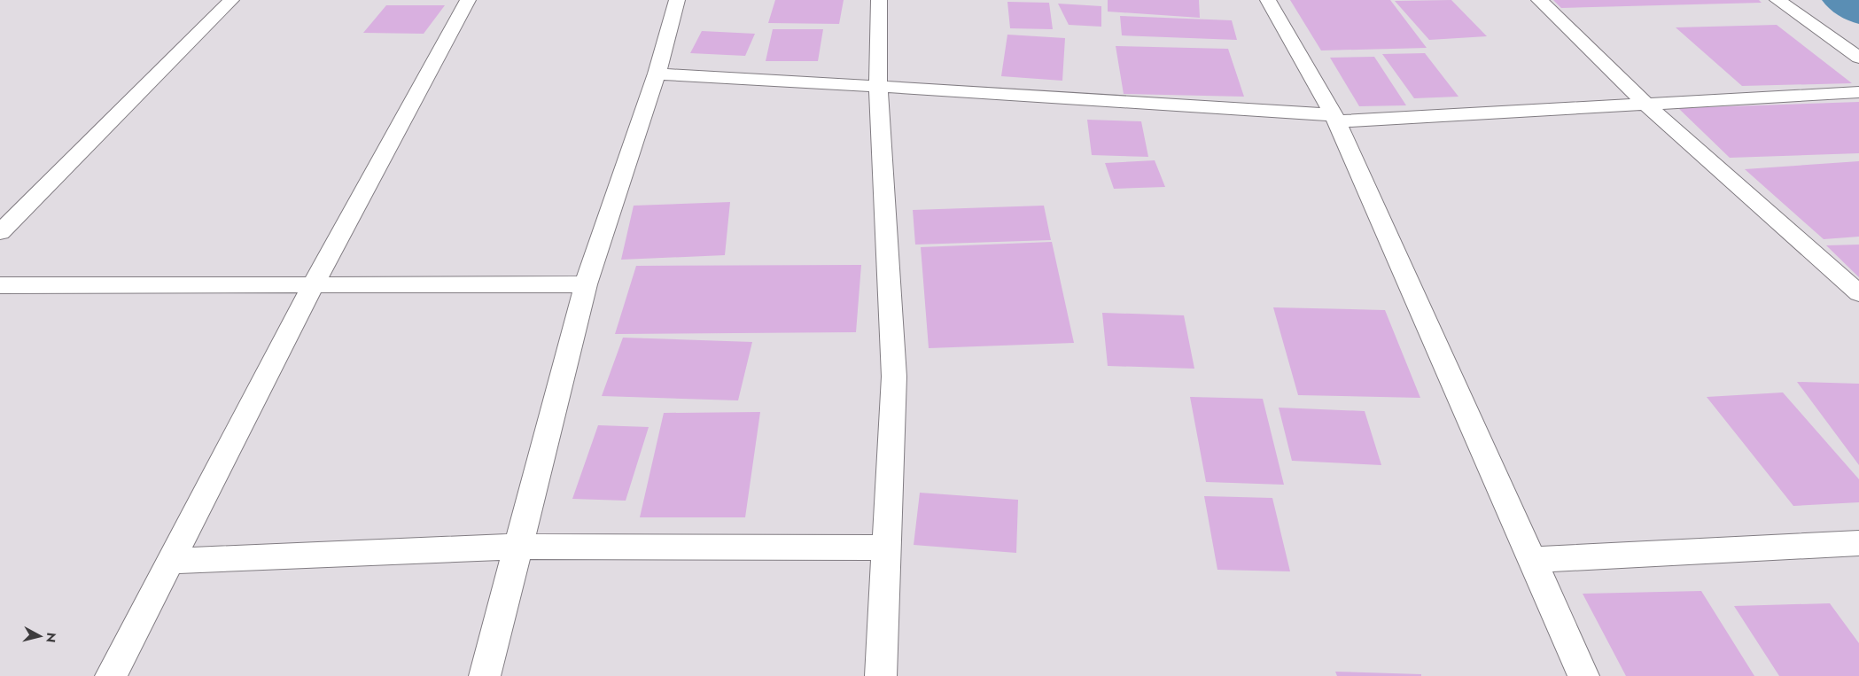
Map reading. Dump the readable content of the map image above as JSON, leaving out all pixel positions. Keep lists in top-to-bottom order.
{
  "north": "right"
}
